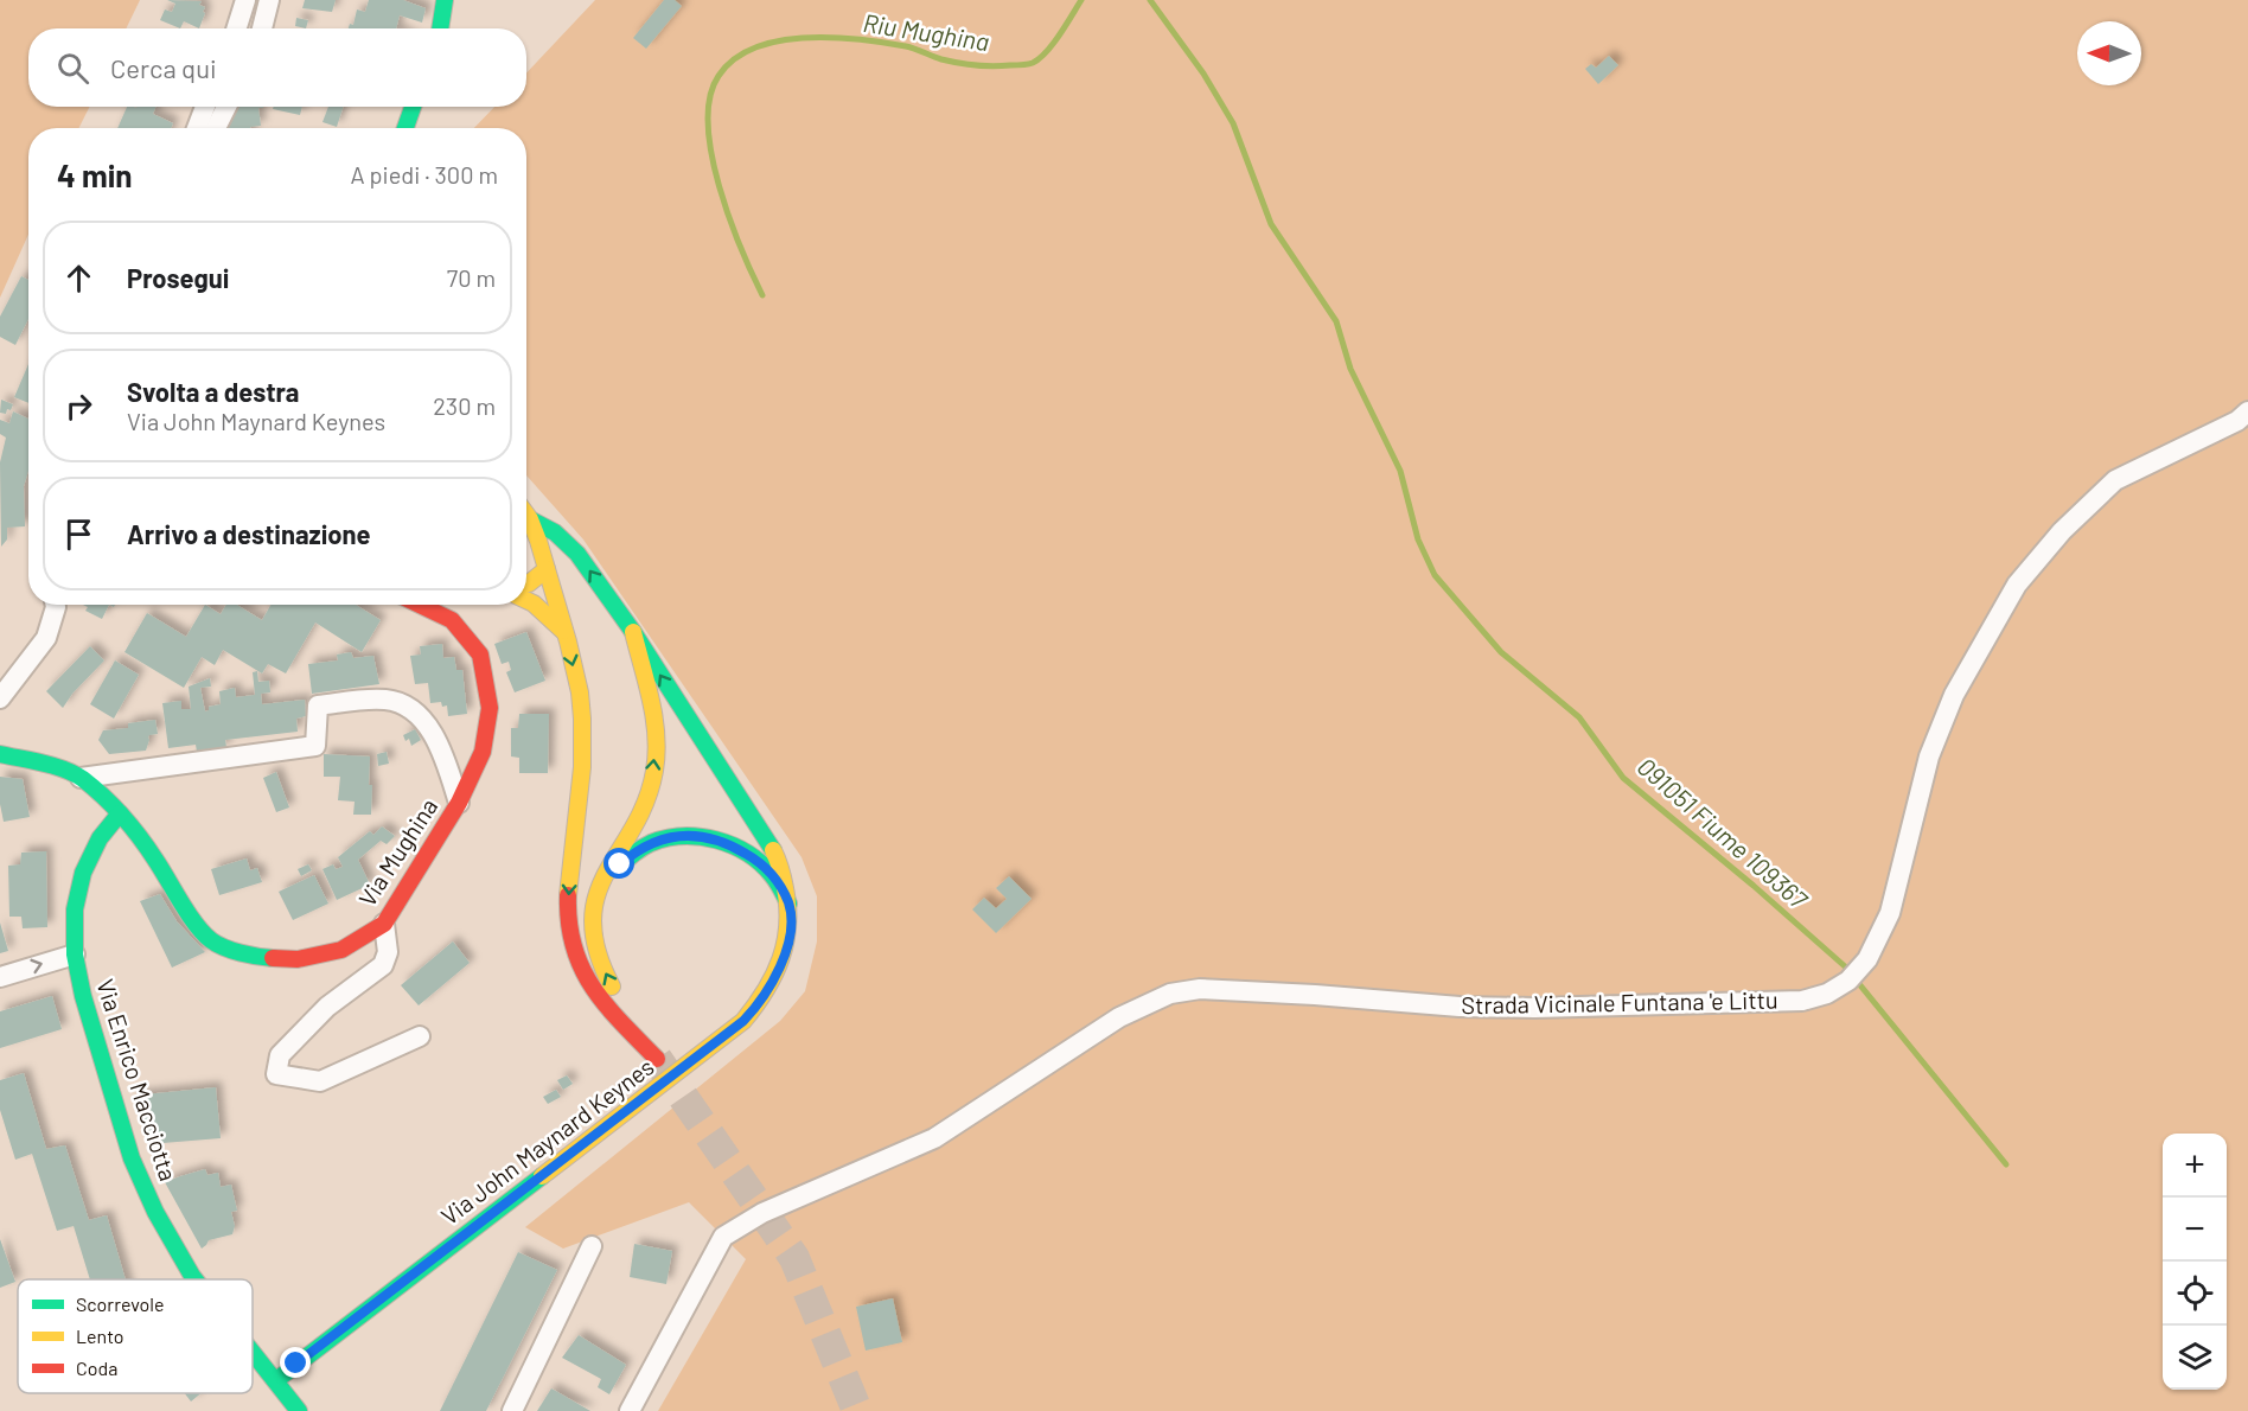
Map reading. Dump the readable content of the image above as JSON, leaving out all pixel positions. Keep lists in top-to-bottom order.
{
  "streets": {
    "street": [
      "Via Mughina",
      "Strada Vicinale Funtana 'e Littu",
      "Via Enrico Macciotta",
      "Via John Maynard Keynes"
    ]
  },
  "crossings": [
    ["Via Mughina", "Via Enrico Macciotta"],
    ["Via Enrico Macciotta", "Via John Maynard Keynes"]
  ],
  "water": ["Riu Mughina", "091051 Fiume 109367"],
  "legend": ["Scorrevole", "Lento", "Coda"],
  "north": "left",
  "page": {
    "search": "Cerca qui",
    "heading": ["4 min", "A piedi · 300 m"],
    "list": [
      ["Prosegui", "70 m"],
      ["Svolta a destra", "Via John Maynard Keynes", "230 m"],
      "Arrivo a destinazione"
    ],
    "map_buttons": ["+", "−"]
  }
}
